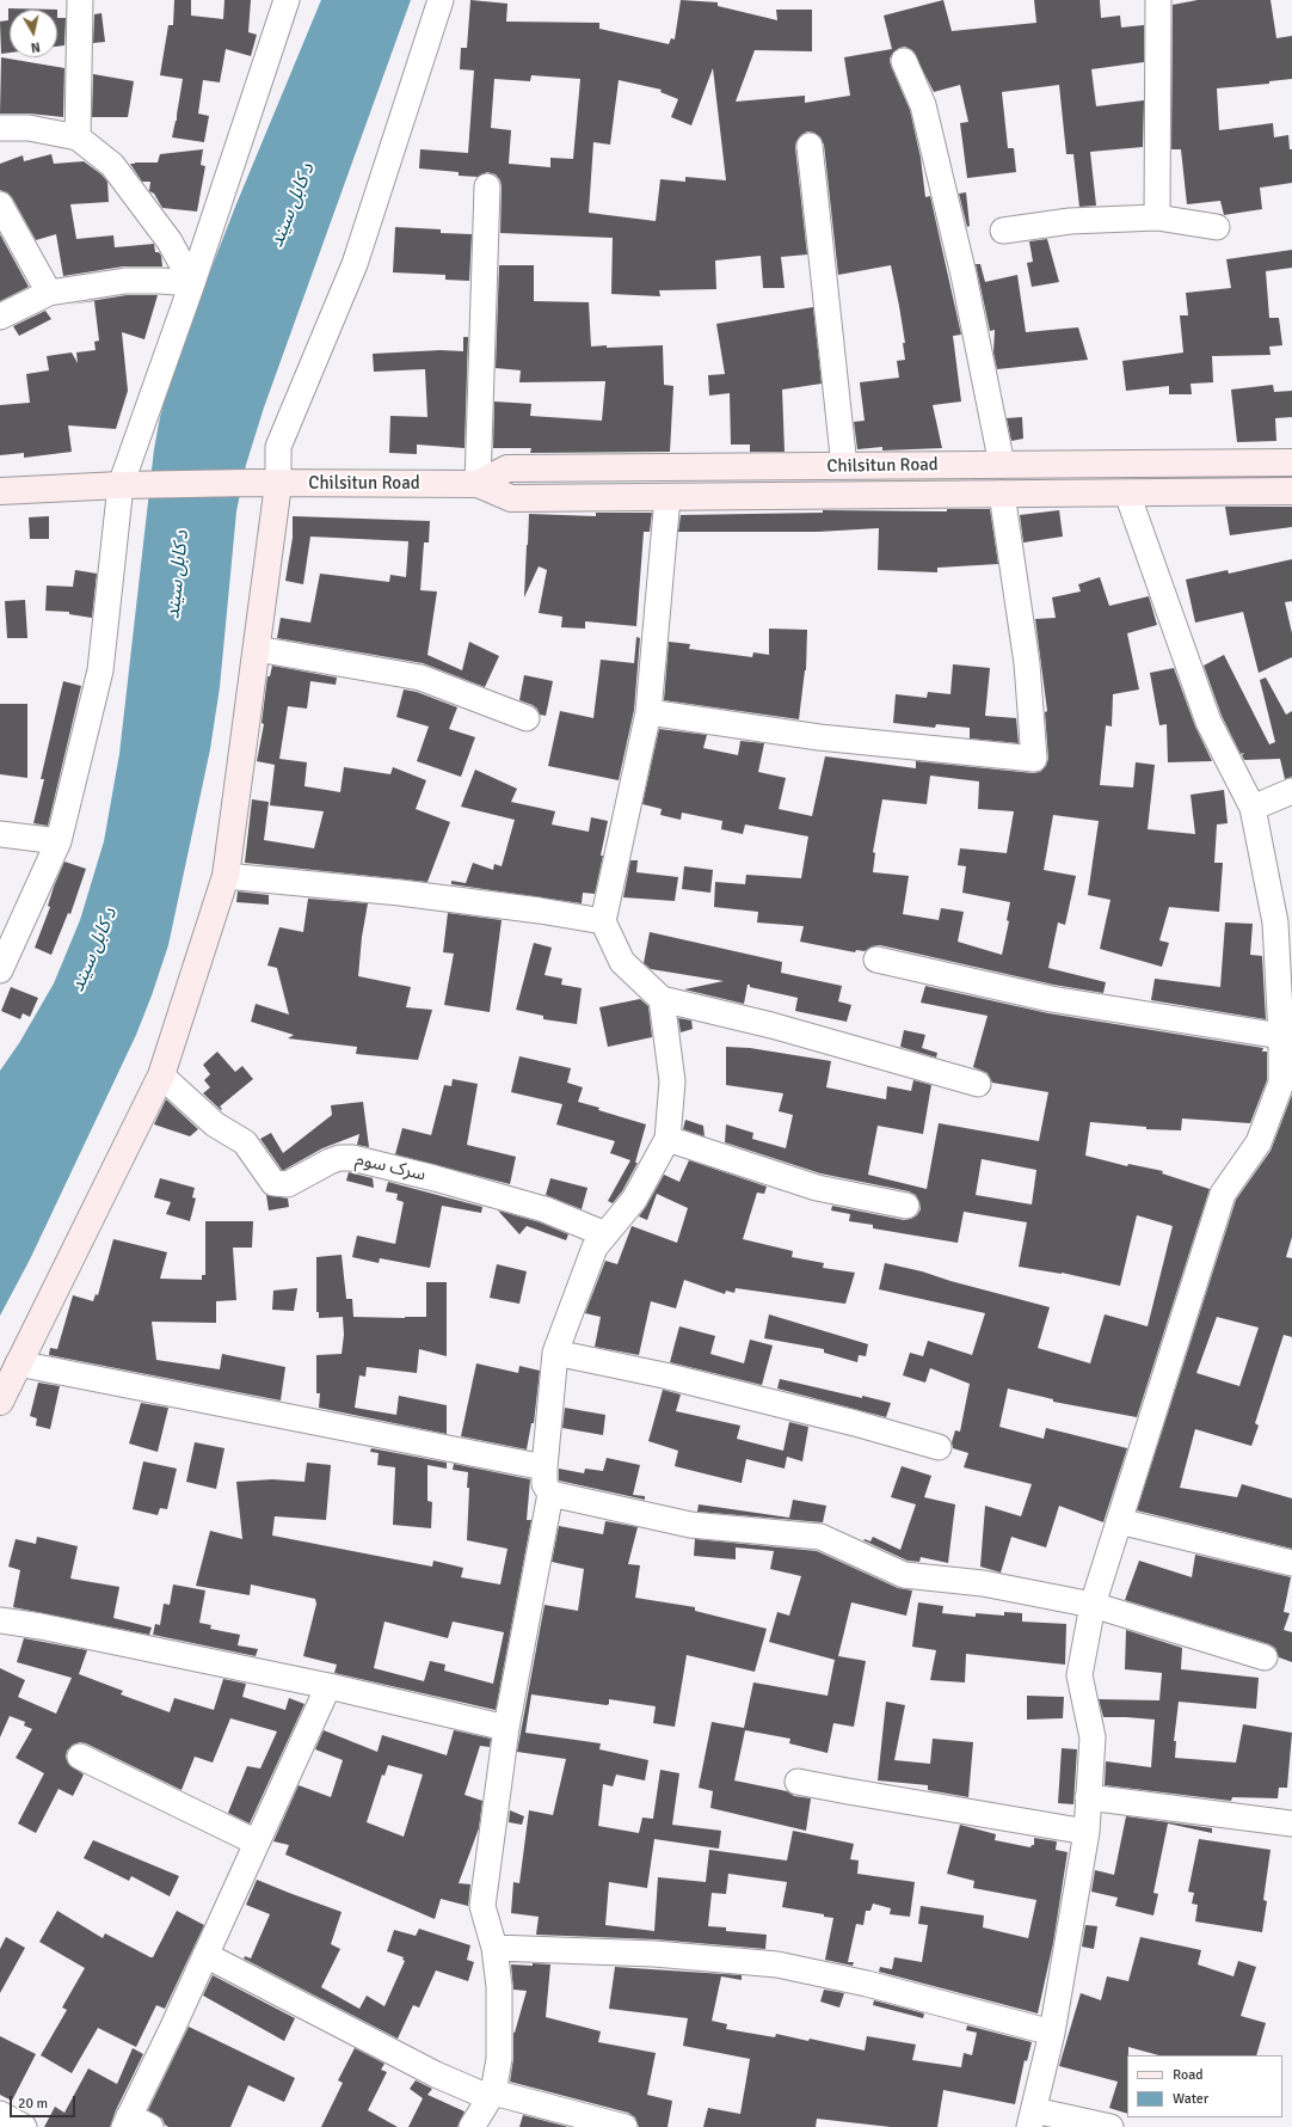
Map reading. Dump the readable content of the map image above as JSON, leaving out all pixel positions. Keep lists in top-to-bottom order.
{
  "streets": {
    "main road": ["Chilsitun Road"],
    "street": ["سرک سوم"]
  },
  "water": ["د کابل سيند"],
  "legend": ["Road", "Water"],
  "scale_bar": "20 m",
  "north": "bottom"
}
